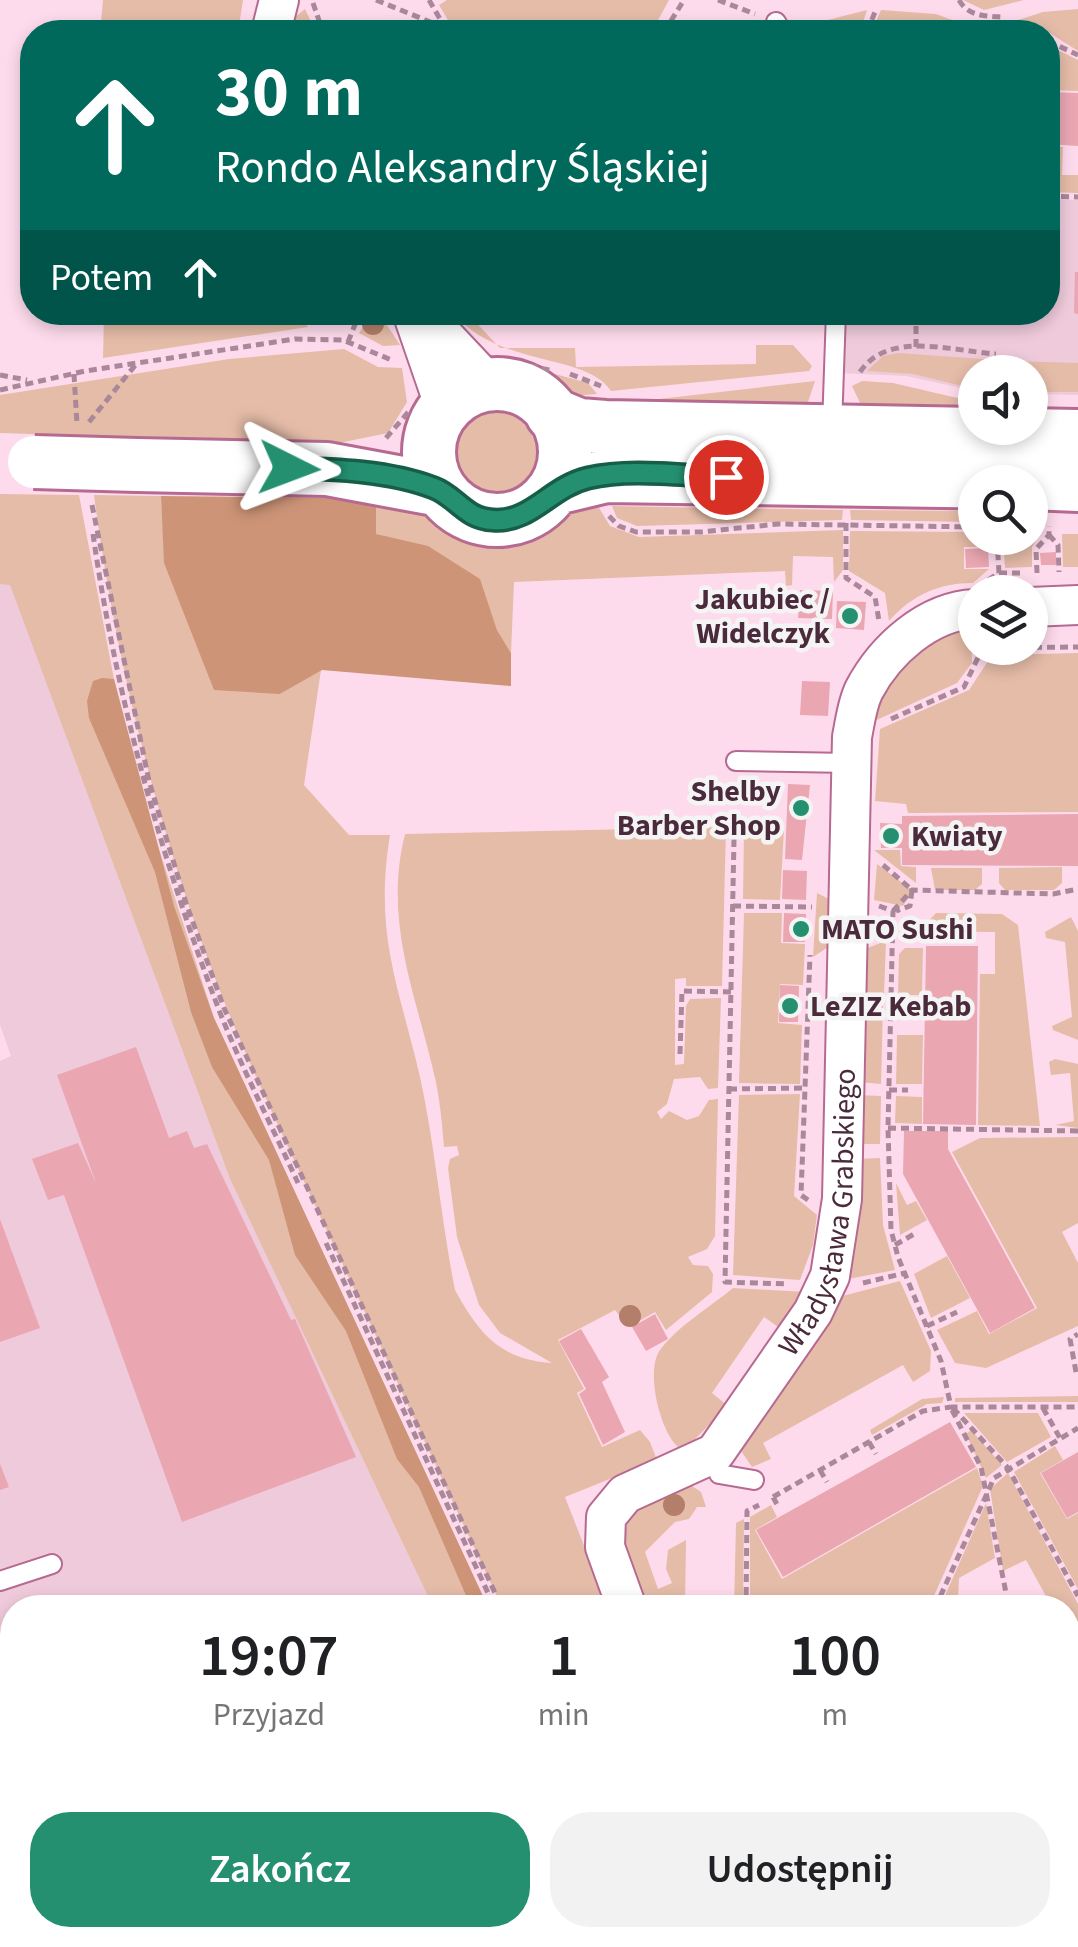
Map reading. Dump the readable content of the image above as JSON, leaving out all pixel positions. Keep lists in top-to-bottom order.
{
  "streets": {
    "street": ["Władysława Grabskiego"]
  },
  "places": [
    "Jakubiec / Widelczyk",
    "Shelby Barber Shop",
    "Kwiaty",
    "MATO Sushi",
    "LeZIZ Kebab"
  ],
  "page": {
    "turn": ["30 m", "Rondo Aleksandry Śląskiej"],
    "then": "Potem",
    "eta": [
      "19:07",
      "Przyjazd",
      "1",
      "min",
      "100",
      "m"
    ],
    "buttons": ["Zakończ", "Udostępnij"]
  }
}
